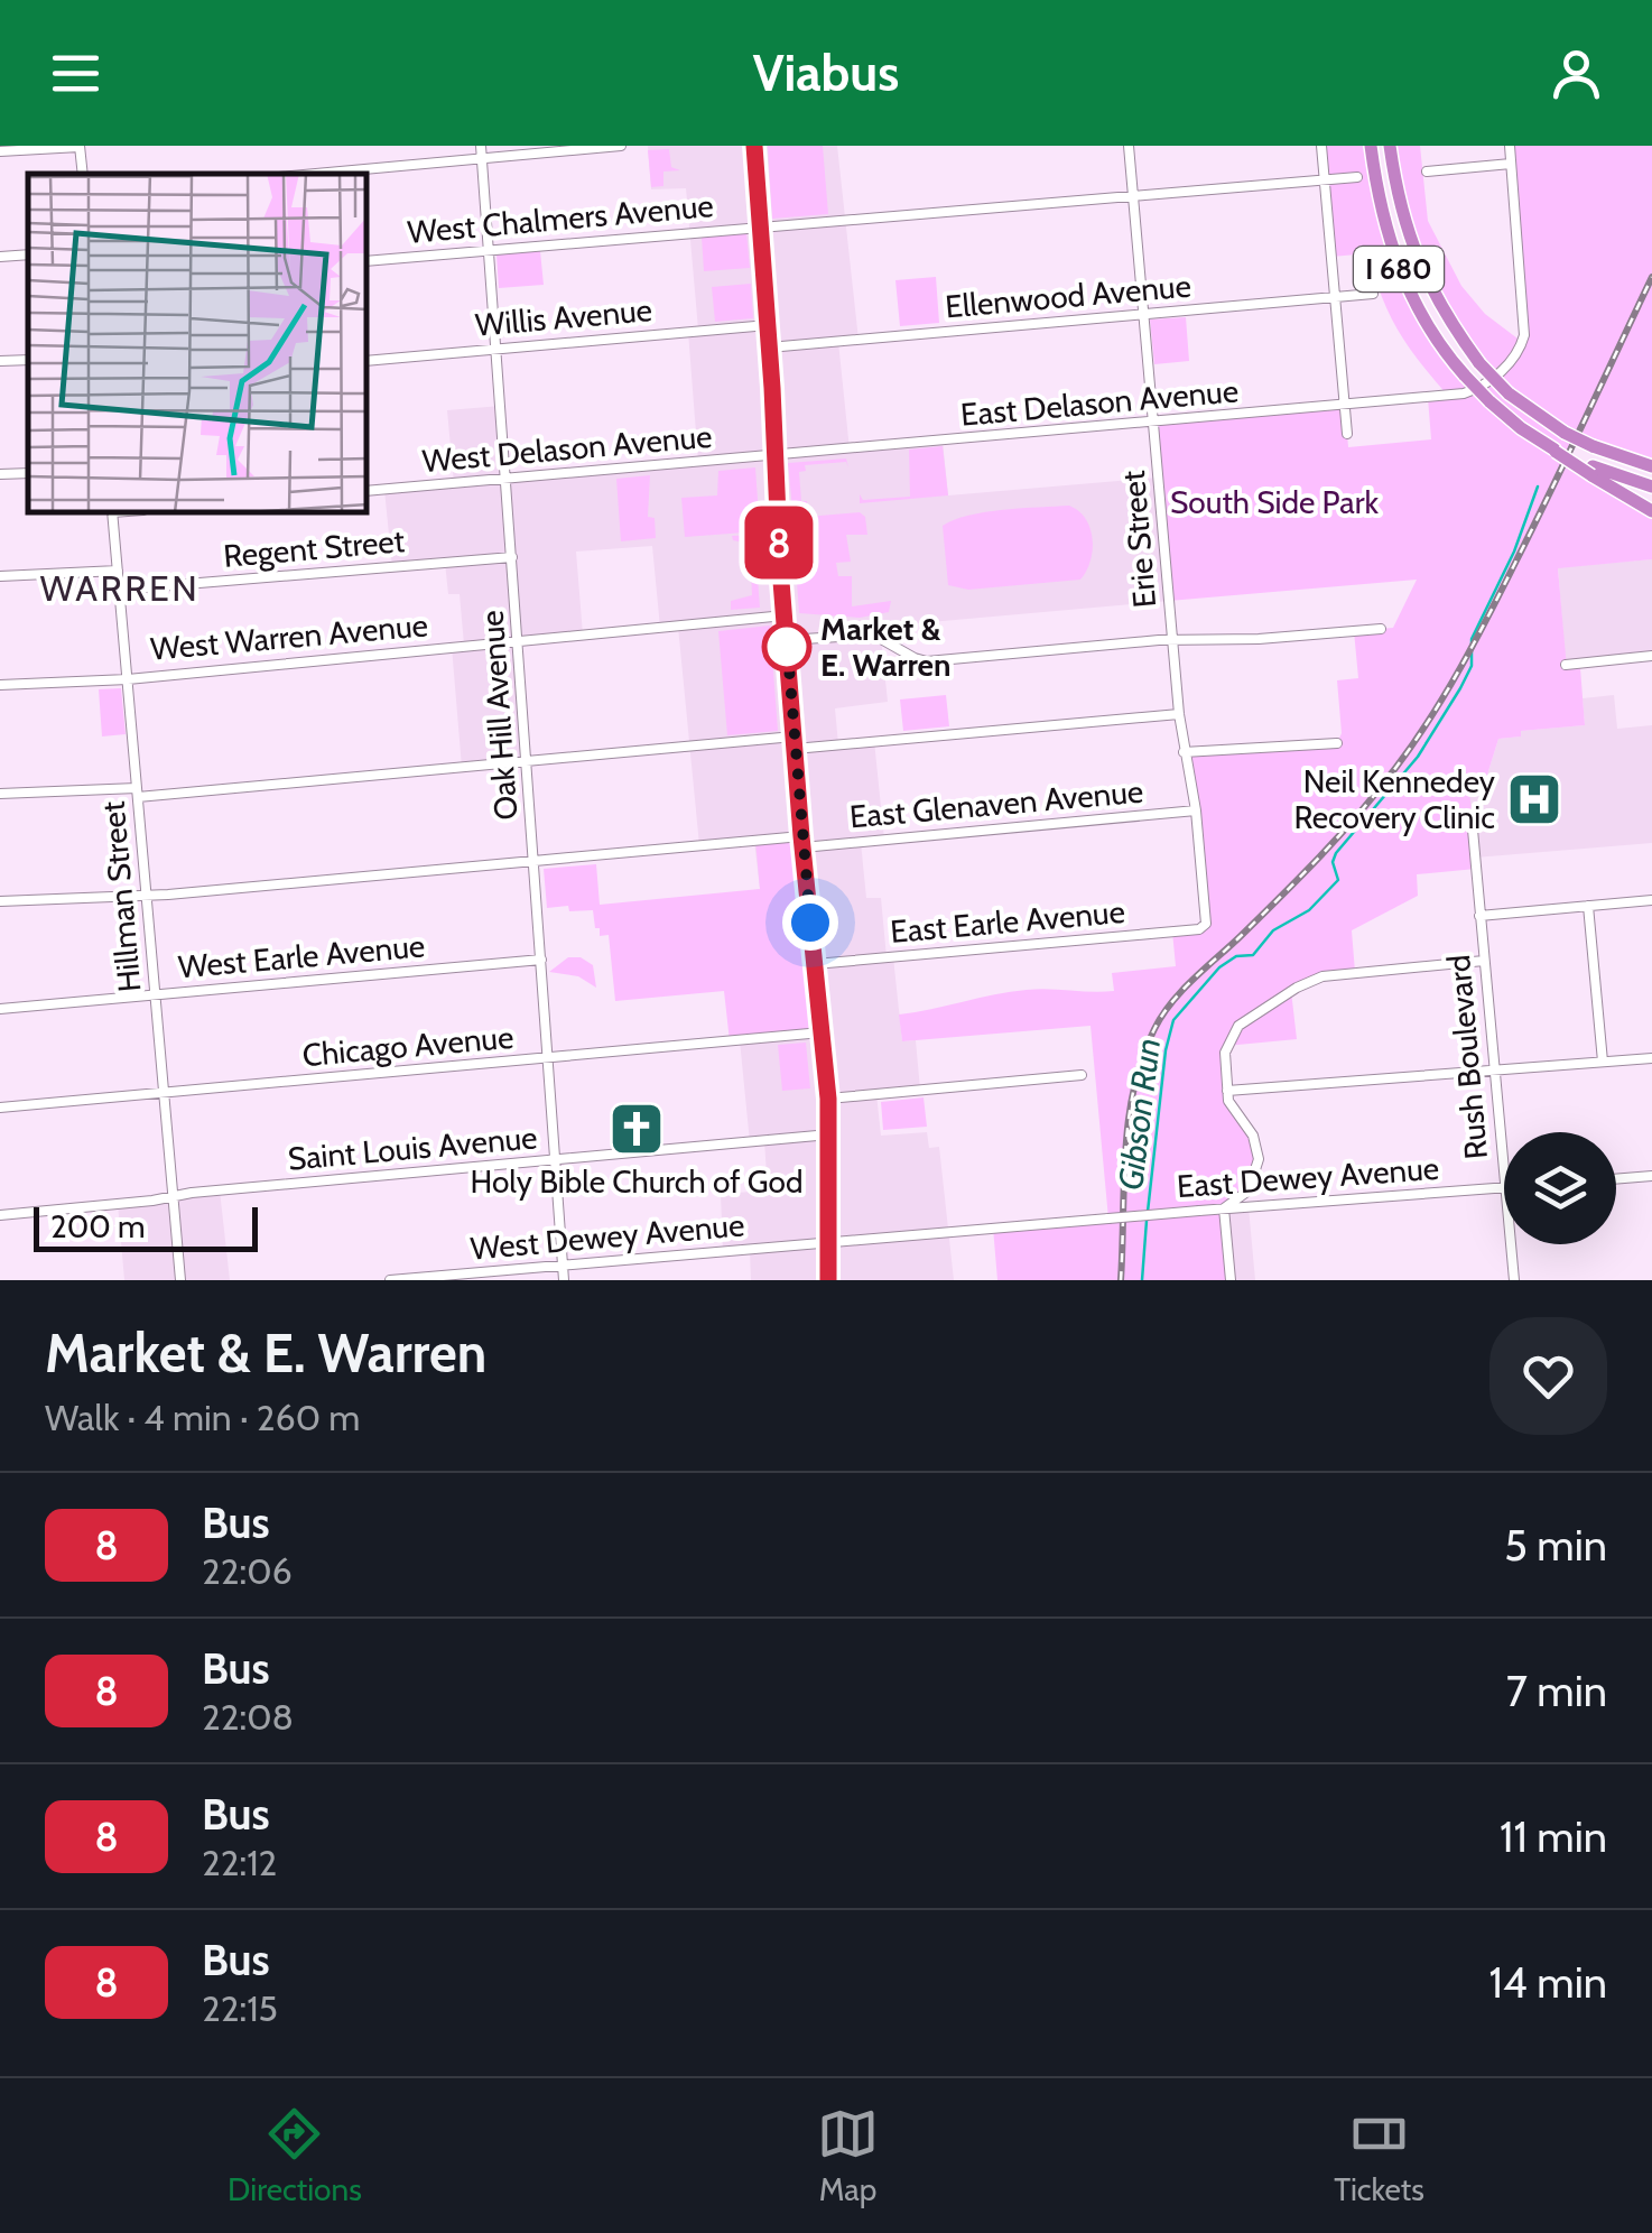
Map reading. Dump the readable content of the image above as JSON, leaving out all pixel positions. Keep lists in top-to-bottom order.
{
  "streets": {
    "highway": ["I 680"],
    "street": [
      "West Chalmers Avenue",
      "Ellenwood Avenue",
      "Willis Avenue",
      "East Delason Avenue",
      "West Delason Avenue",
      "Erie Street",
      "Regent Street",
      "West Warren Avenue",
      "Oak Hill Avenue",
      "East Glenaven Avenue",
      "Hillman Street",
      "East Earle Avenue",
      "West Earle Avenue",
      "Chicago Avenue",
      "Rush Boulevard",
      "Saint Louis Avenue",
      "East Dewey Avenue",
      "West Dewey Avenue"
    ]
  },
  "crossings": [
    ["West Chalmers Avenue", "Erie Street"],
    ["West Chalmers Avenue", "Oak Hill Avenue"],
    ["Ellenwood Avenue", "Erie Street"],
    ["Willis Avenue", "Oak Hill Avenue"],
    ["East Delason Avenue", "West Delason Avenue"],
    ["East Delason Avenue", "Erie Street"],
    ["West Delason Avenue", "Oak Hill Avenue"],
    ["Erie Street", "East Glenaven Avenue"],
    ["Erie Street", "East Earle Avenue"],
    ["Regent Street", "Oak Hill Avenue"],
    ["Regent Street", "Hillman Street"],
    ["West Warren Avenue", "Oak Hill Avenue"],
    ["West Warren Avenue", "Hillman Street"],
    ["Oak Hill Avenue", "East Glenaven Avenue"],
    ["Oak Hill Avenue", "West Earle Avenue"],
    ["Oak Hill Avenue", "Chicago Avenue"],
    ["Oak Hill Avenue", "Saint Louis Avenue"],
    ["Oak Hill Avenue", "West Dewey Avenue"],
    ["East Glenaven Avenue", "Hillman Street"],
    ["Hillman Street", "West Earle Avenue"],
    ["Hillman Street", "Chicago Avenue"],
    ["Hillman Street", "Saint Louis Avenue"],
    ["East Dewey Avenue", "West Dewey Avenue"]
  ],
  "districts": ["WARREN"],
  "water": ["Gibson Run"],
  "parks": ["South Side Park"],
  "places": {
    "other": ["Market & E. Warren"],
    "hospital": ["Neil Kennedey Recovery Clinic"],
    "church": ["Holy Bible Church of God"]
  },
  "lines": ["bus line 8"],
  "scale_bar": "200 m",
  "page": {
    "header": "Viabus",
    "on_map": "8",
    "scale": "200 m",
    "heading": ["Market & E. Warren", "Walk · 4 min · 260 m"],
    "list": [
      {
        "mark": "8",
        "name": "Bus",
        "note": "22:06",
        "value": "5 min"
      },
      {
        "mark": "8",
        "name": "Bus",
        "note": "22:08",
        "value": "7 min"
      },
      {
        "mark": "8",
        "name": "Bus",
        "note": "22:12",
        "value": "11 min"
      },
      {
        "mark": "8",
        "name": "Bus",
        "note": "22:15",
        "value": "14 min"
      }
    ],
    "tabs": ["Directions", "Map", "Tickets"]
  }
}
